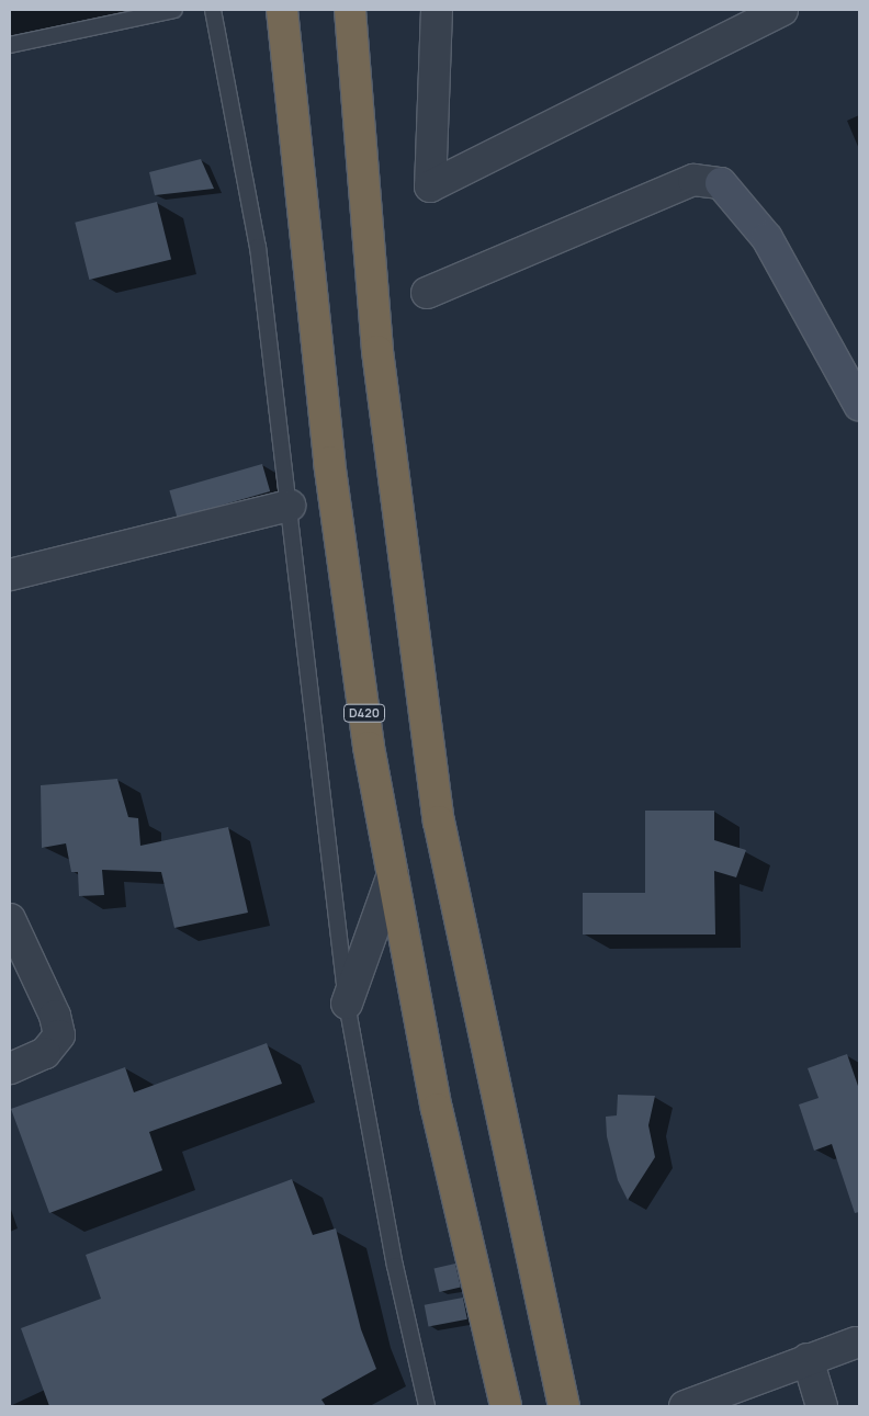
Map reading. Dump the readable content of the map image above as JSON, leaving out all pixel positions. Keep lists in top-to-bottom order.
{
  "streets": {
    "highway": ["D420"]
  }
}
